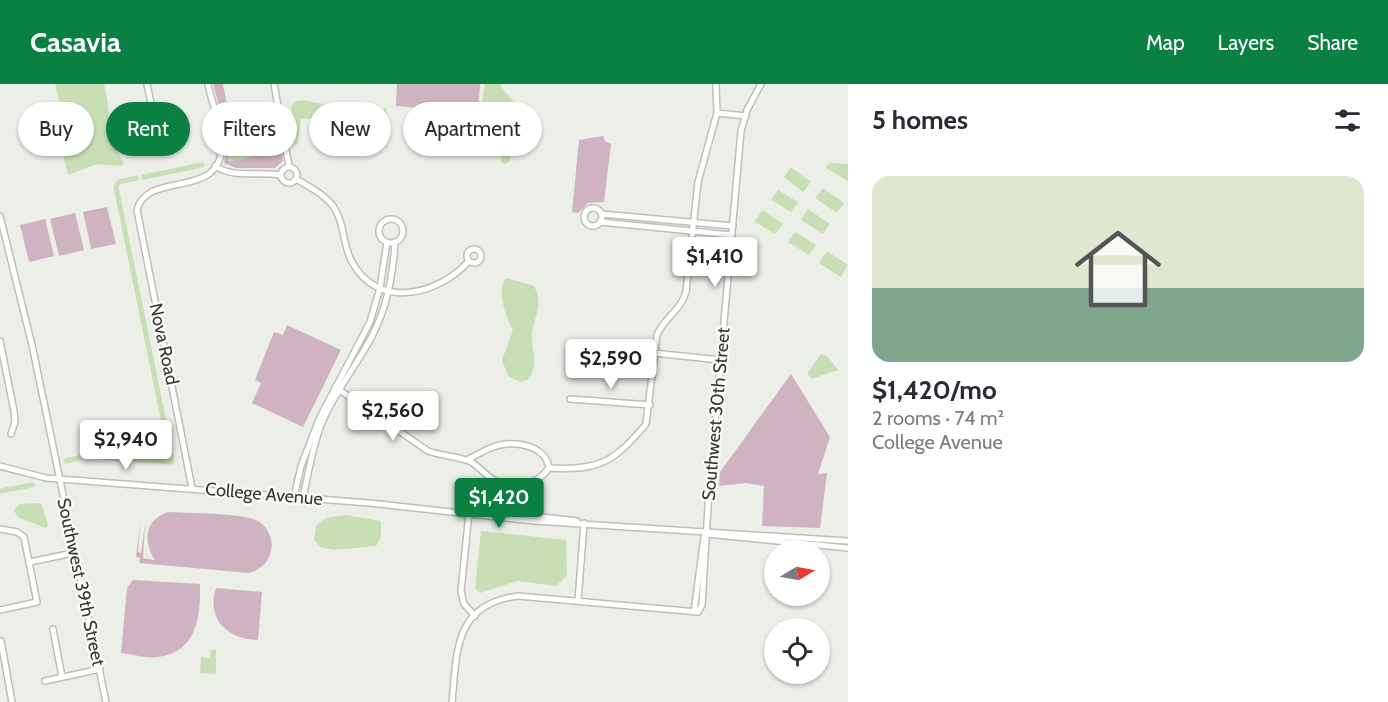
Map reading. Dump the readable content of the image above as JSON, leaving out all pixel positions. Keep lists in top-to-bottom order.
{
  "streets": {
    "street": [
      "Nova Road",
      "Southwest 30th Street",
      "College Avenue",
      "Southwest 39th Street"
    ]
  },
  "crossings": [
    ["Nova Road", "College Avenue"],
    ["Southwest 30th Street", "College Avenue"],
    ["College Avenue", "Southwest 39th Street"]
  ],
  "north": "right",
  "page": {
    "header": "Casavia",
    "nav": ["Map", "Layers", "Share"],
    "heading": "5 homes",
    "chip": [
      "Buy",
      "Rent",
      "Filters",
      "New",
      "Apartment"
    ],
    "list": [
      {
        "name": "$1,420/mo",
        "note": "2 rooms · 74 m² · College Avenue"
      }
    ],
    "price": [
      "$1,410",
      "$2,590",
      "$2,560",
      "$2,940",
      "$1,420"
    ]
  }
}
